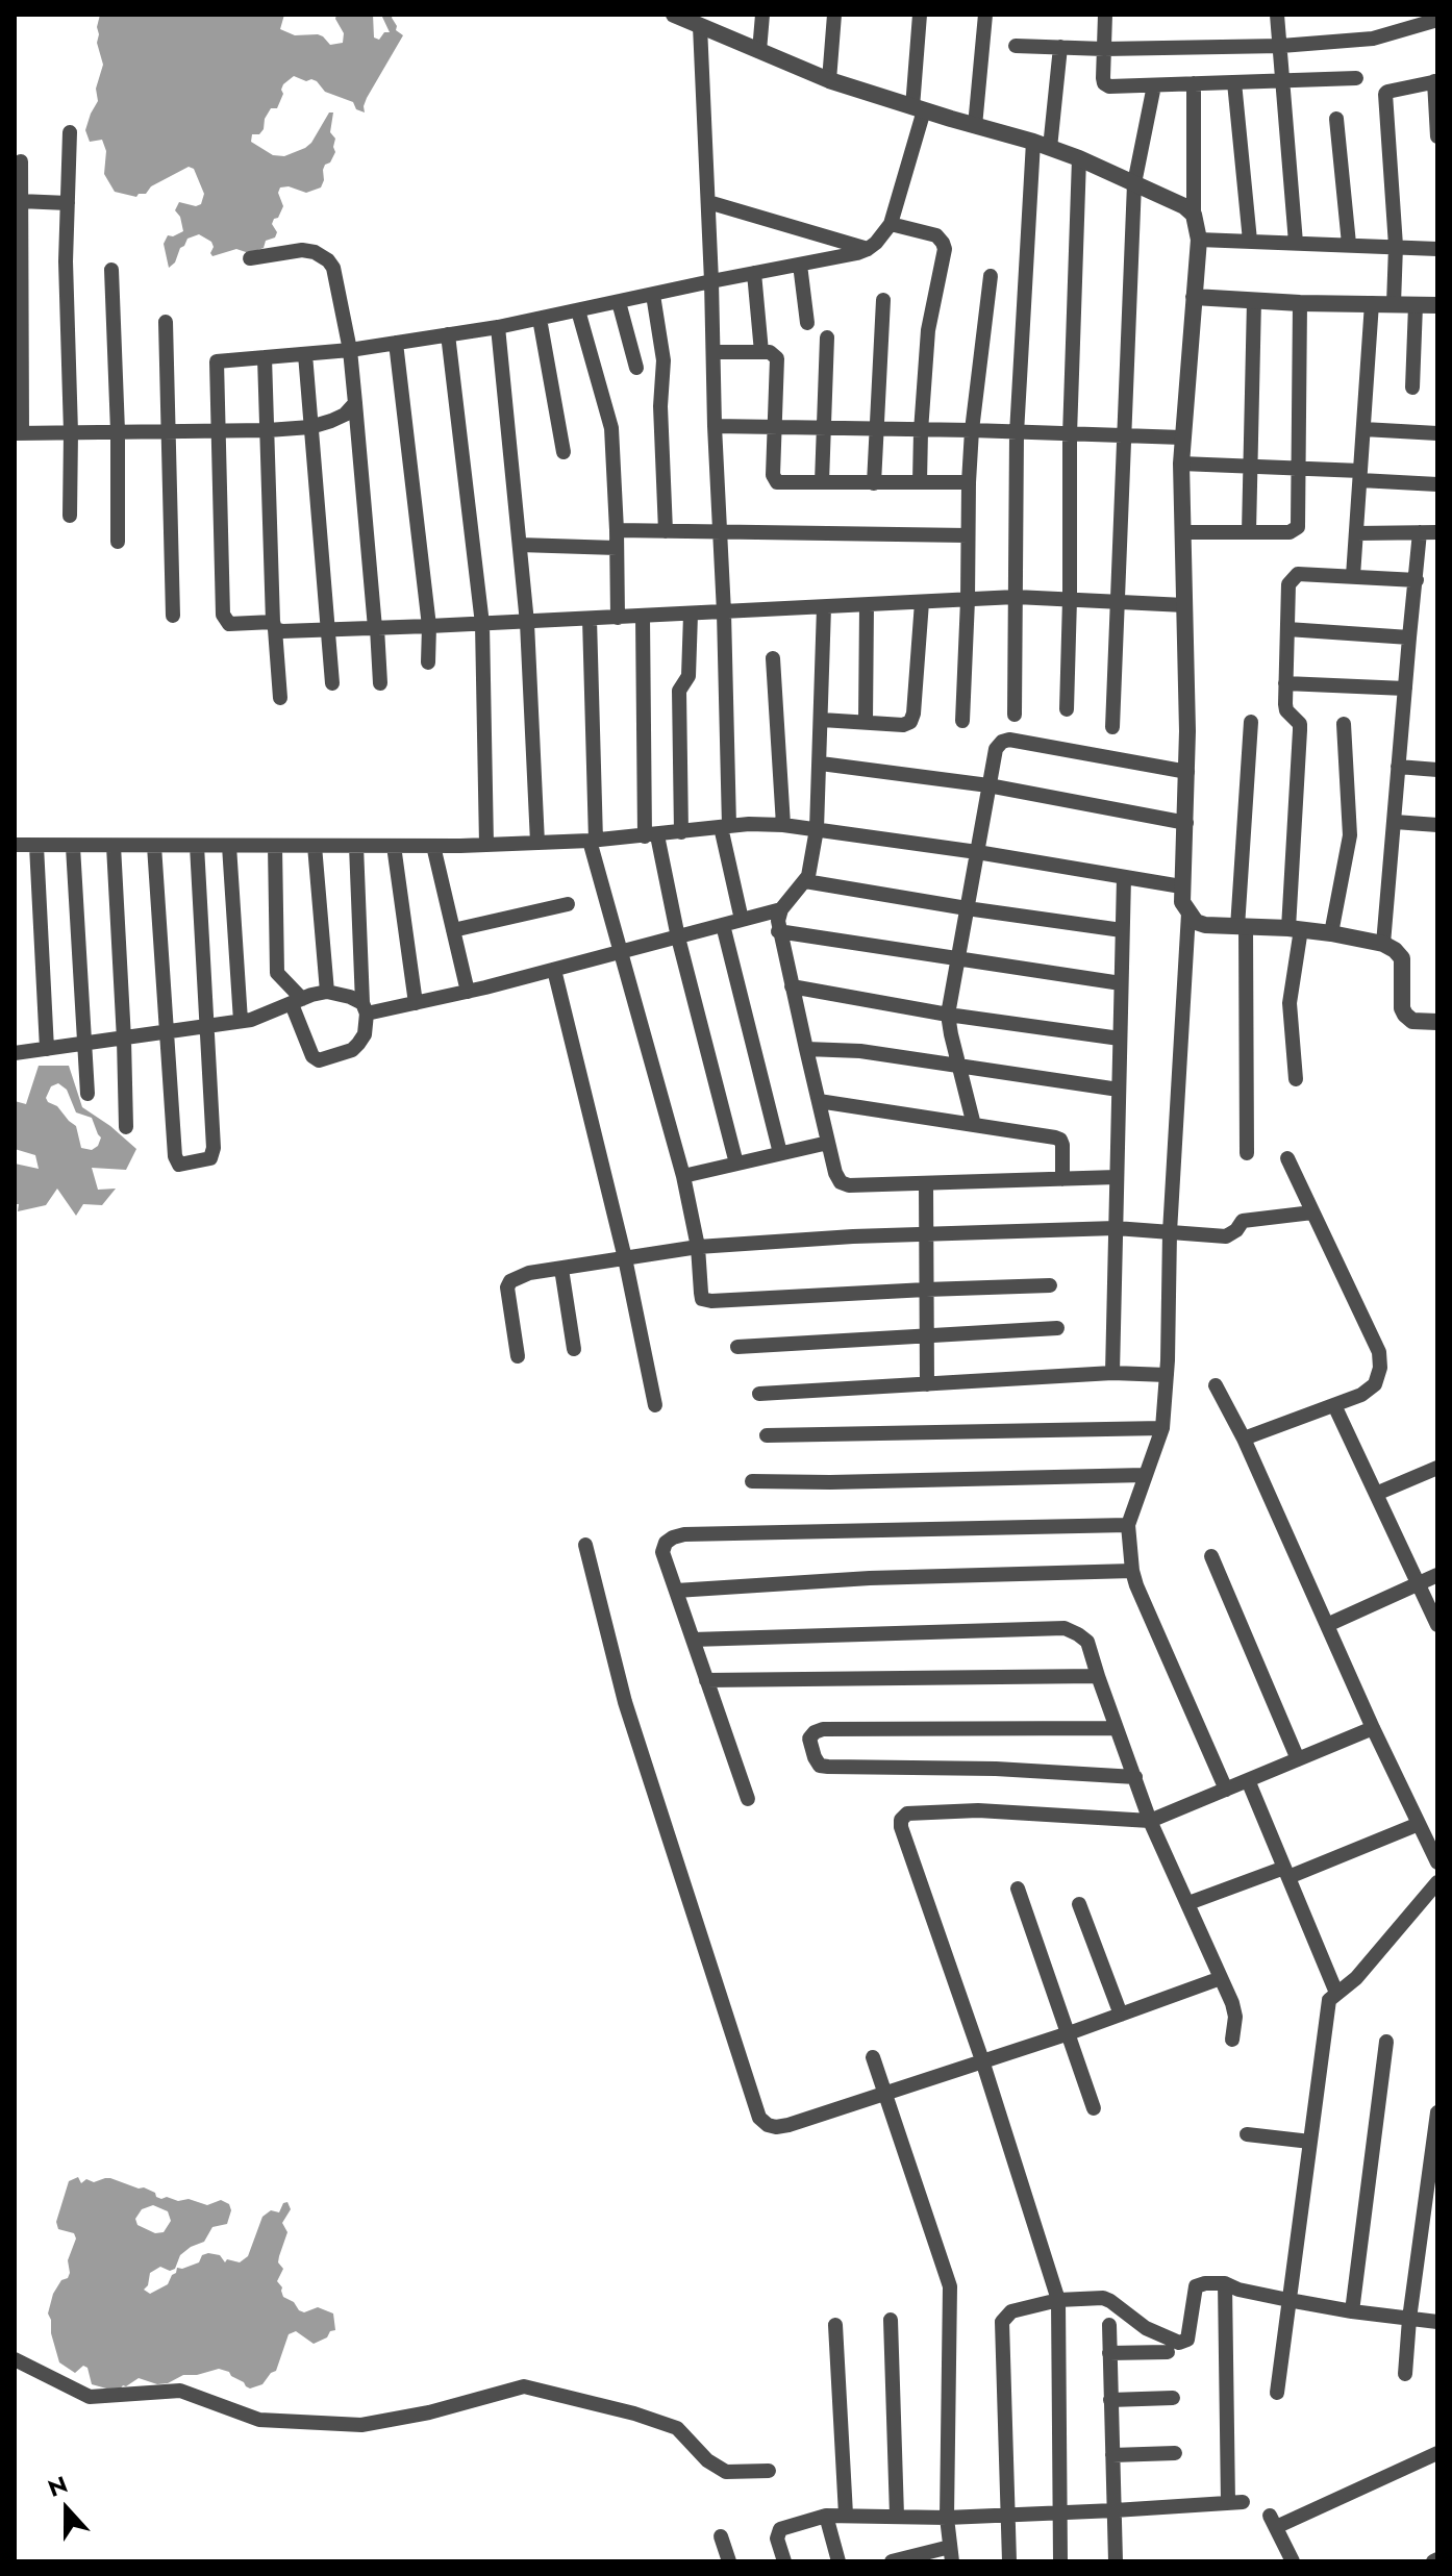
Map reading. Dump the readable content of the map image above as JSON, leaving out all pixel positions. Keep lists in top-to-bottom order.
{
  "north": "top"
}
